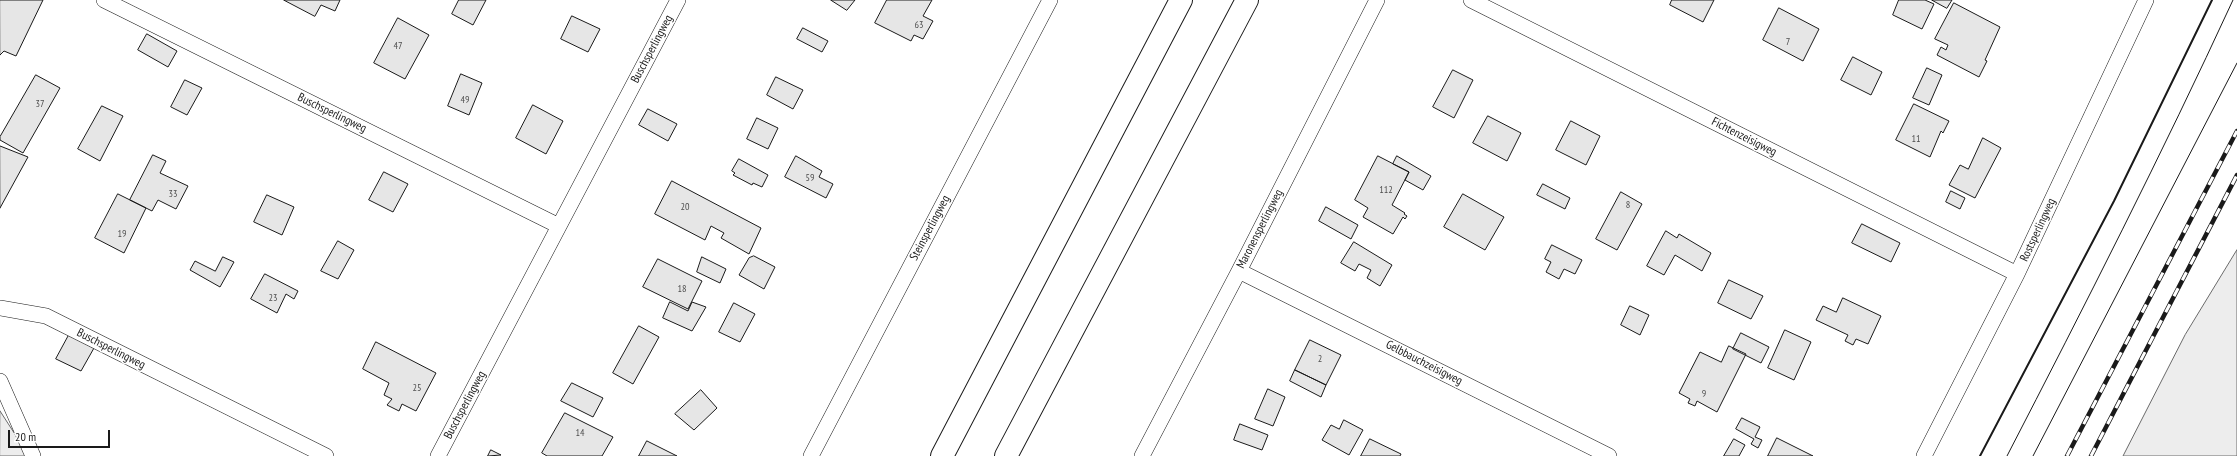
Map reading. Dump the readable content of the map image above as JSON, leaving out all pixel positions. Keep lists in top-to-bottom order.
{
  "streets": {
    "lane": [
      "Buschsperlingweg",
      "Fichtenzeisigweg",
      "Steinsperlingweg",
      "Maronensperlingweg",
      "Rostsperlingweg",
      "Gelbbauchzeisigweg"
    ]
  },
  "crossings": [
    ["Fichtenzeisigweg", "Rostsperlingweg"],
    ["Maronensperlingweg", "Gelbbauchzeisigweg"]
  ],
  "house_numbers": [
    "63",
    "7",
    "47",
    "49",
    "37",
    "11",
    "59",
    "112",
    "33",
    "8",
    "20",
    "19",
    "18",
    "23",
    "2",
    "25",
    "9",
    "14"
  ],
  "scale_bar": "20 m"
}
